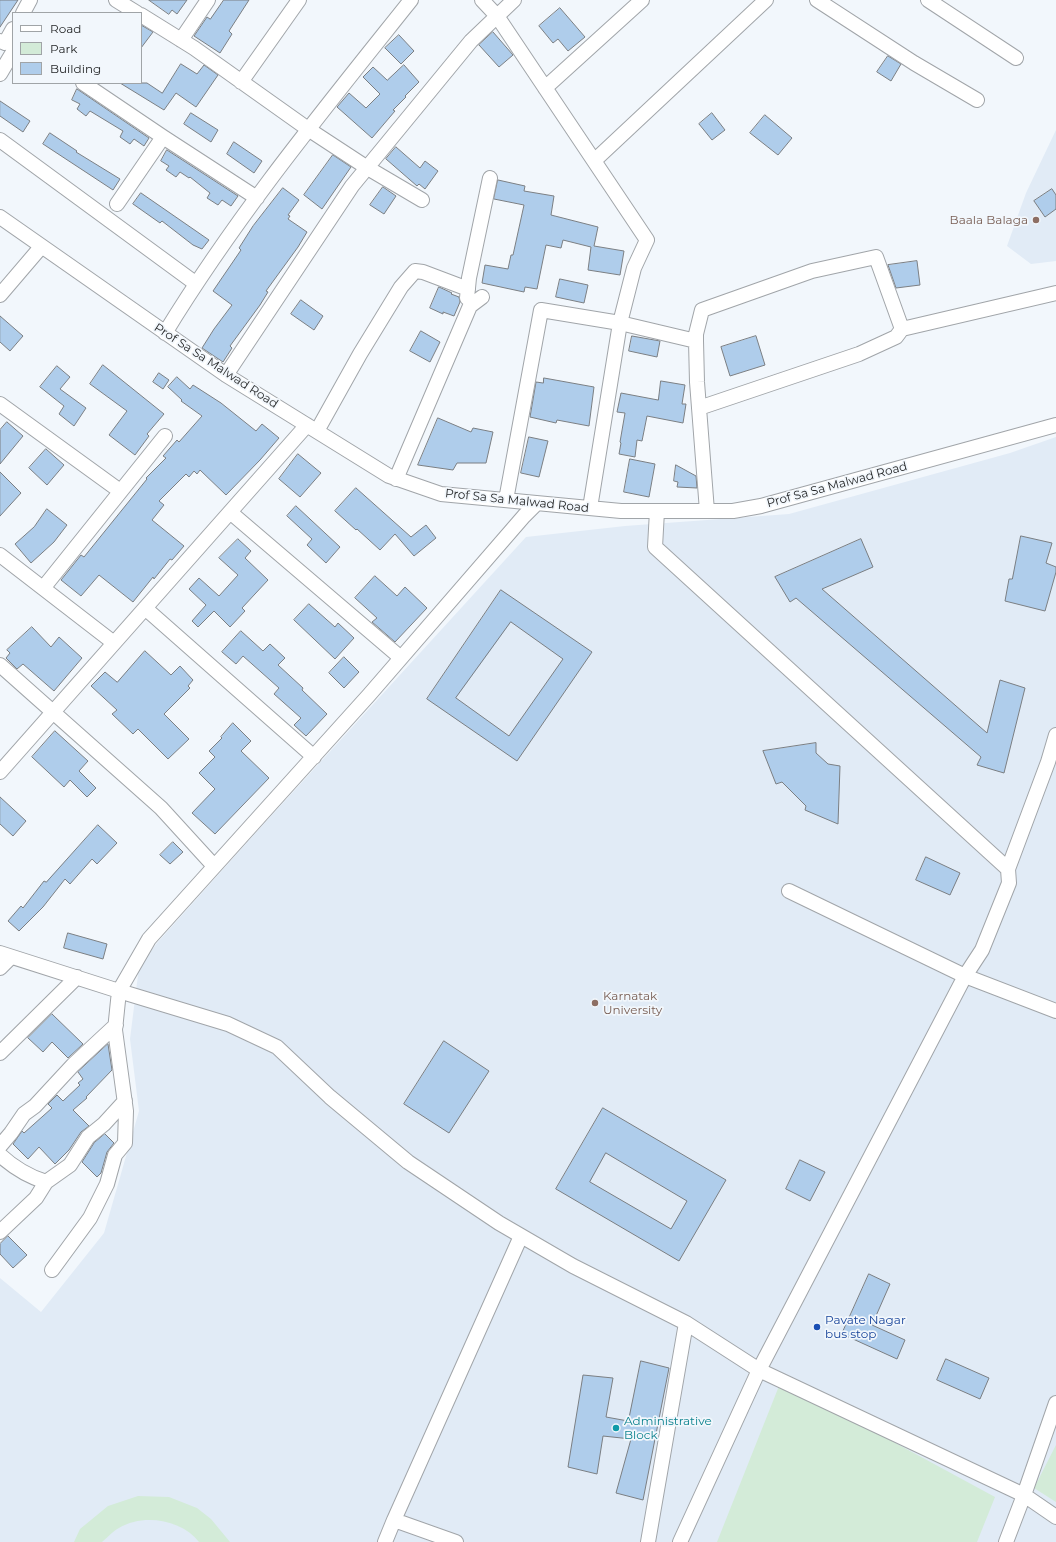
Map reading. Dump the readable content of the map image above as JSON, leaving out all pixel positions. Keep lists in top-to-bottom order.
{
  "streets": {
    "street": ["Prof Sa Sa Malwad Road"]
  },
  "places": [
    "Baala Balaga",
    "Karnatak University",
    "Pavate Nagar bus stop",
    "Administrative Block"
  ],
  "legend": ["Road", "Park", "Building"]
}
